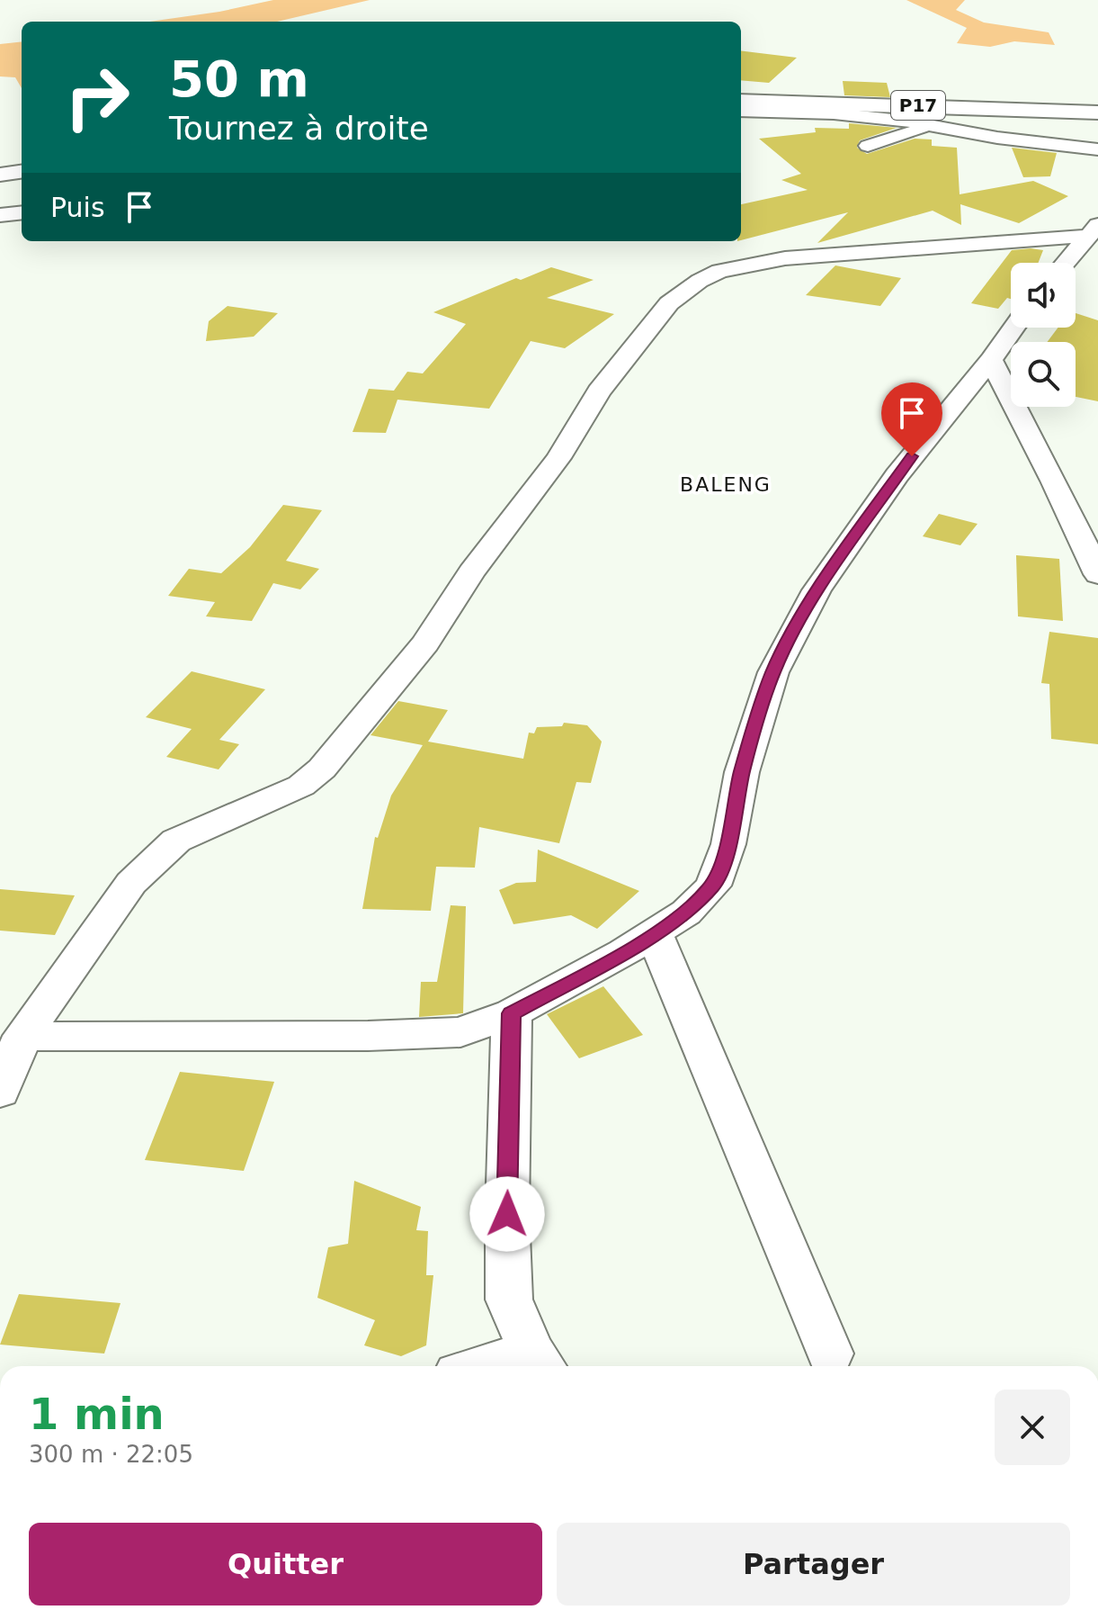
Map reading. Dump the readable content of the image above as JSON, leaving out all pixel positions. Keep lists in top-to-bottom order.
{
  "streets": {
    "main road": ["P17"]
  },
  "districts": ["BALENG"],
  "page": {
    "turn": ["50 m", "Tournez à droite"],
    "then": "Puis",
    "heading": ["1 min", "300 m · 22:05"],
    "buttons": ["Quitter", "Partager"]
  }
}
